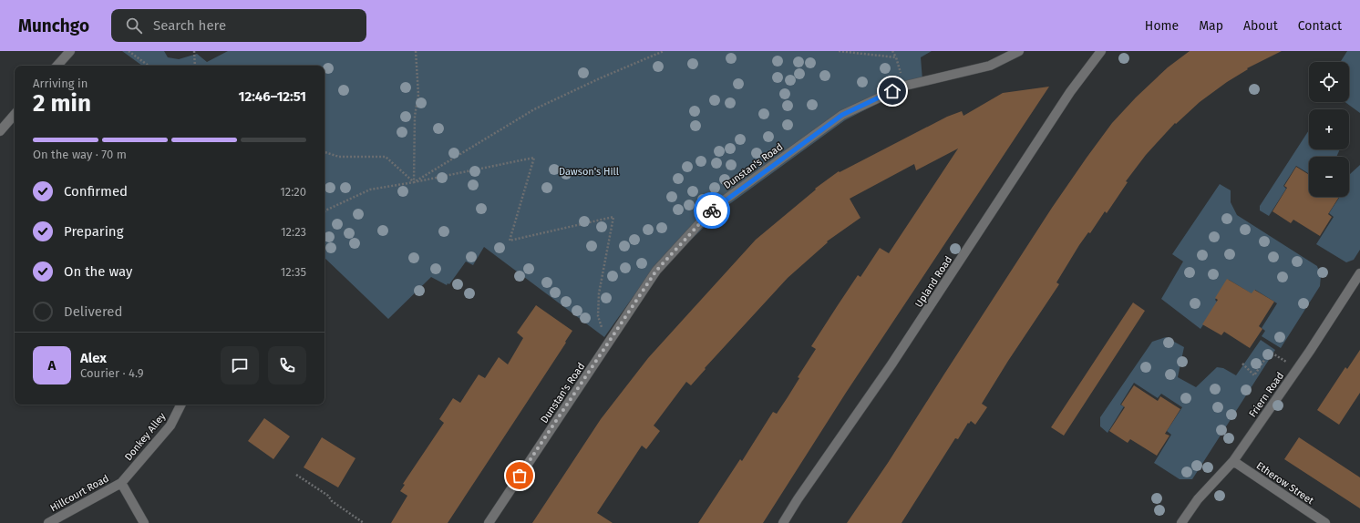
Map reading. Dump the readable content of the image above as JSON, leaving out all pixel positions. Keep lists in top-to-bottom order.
{
  "streets": {
    "street": [
      "Dunstan's Road",
      "Upland Road",
      "Friern Road",
      "Donkey Alley",
      "Etherow Street",
      "Hillcourt Road"
    ]
  },
  "crossings": [
    ["Friern Road", "Etherow Street"],
    ["Donkey Alley", "Hillcourt Road"]
  ],
  "parks": ["Dawson's Hill"],
  "page": {
    "header": "Munchgo",
    "search": "Search here",
    "nav": [
      "Home",
      "Map",
      "About",
      "Contact"
    ],
    "map_buttons": ["+", "−"],
    "heading": ["2 min", "Arriving in", "12:46–12:51"],
    "panel": ["Alex", "Courier · 4.9"],
    "bar": "On the way · 70 m",
    "list": [
      ["Confirmed", "12:20"],
      ["Preparing", "12:23"],
      ["On the way", "12:35"],
      "Delivered"
    ],
    "round": "A"
  }
}
